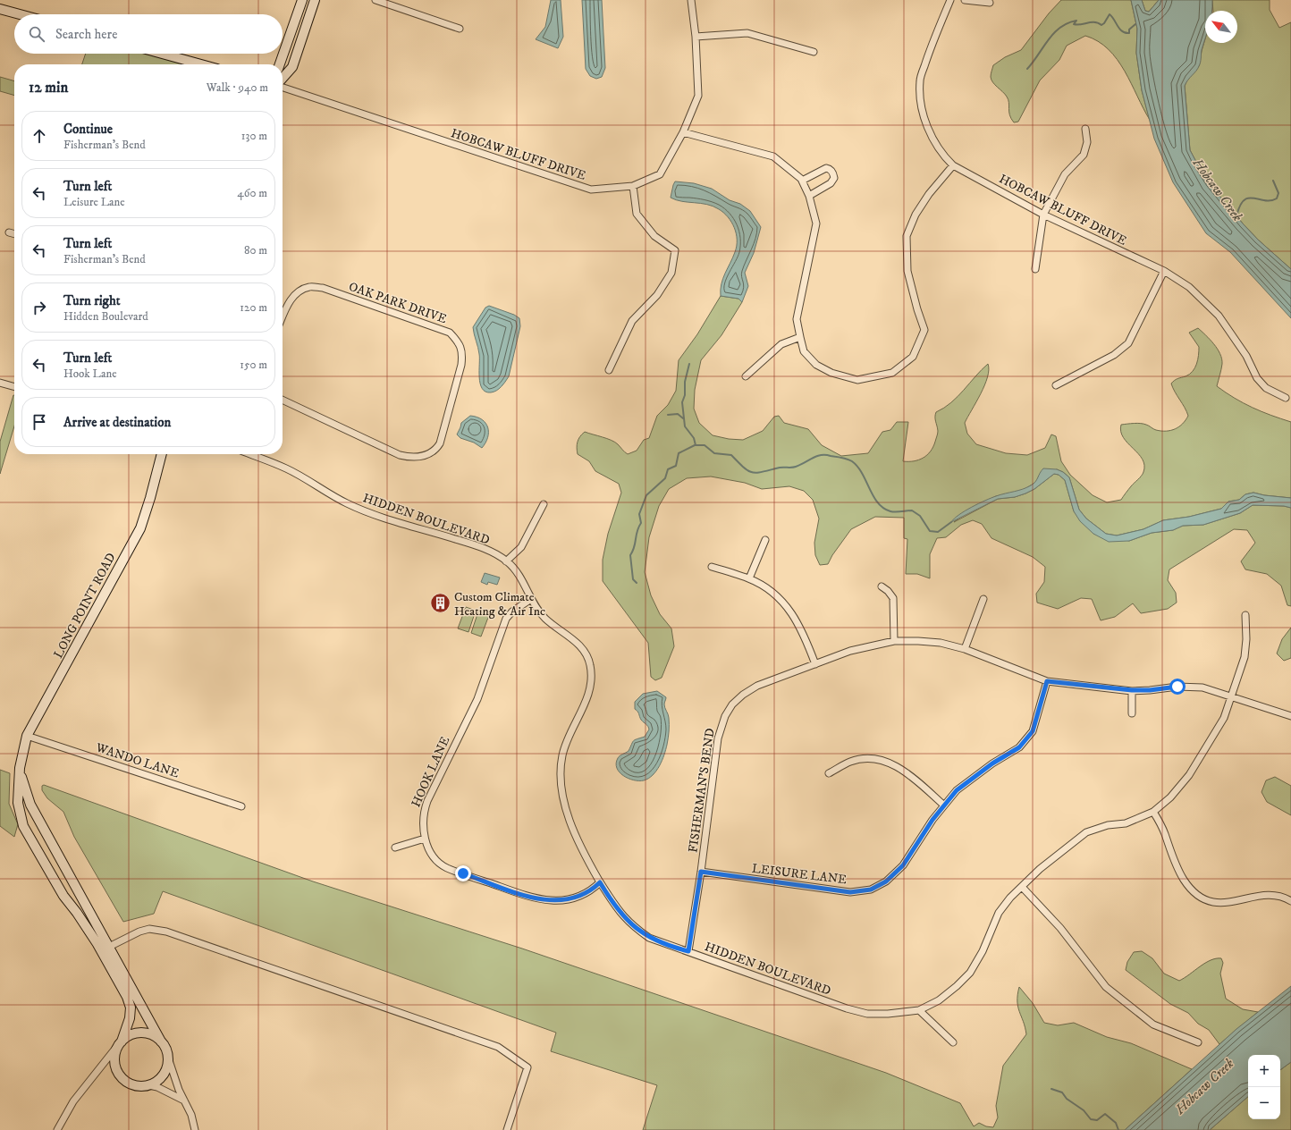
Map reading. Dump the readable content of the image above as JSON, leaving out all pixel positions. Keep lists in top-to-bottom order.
{
  "streets": {
    "main road": ["LONG POINT ROAD"],
    "street": [
      "HOBCAW BLUFF DRIVE",
      "OAK PARK DRIVE",
      "HIDDEN BOULEVARD",
      "WANDO LANE",
      "HOOK LANE",
      "FISHERMAN'S BEND",
      "LEISURE LANE"
    ]
  },
  "crossings": [
    ["HIDDEN BOULEVARD", "HOOK LANE"],
    ["HIDDEN BOULEVARD", "FISHERMAN'S BEND"],
    ["LONG POINT ROAD", "WANDO LANE"],
    ["FISHERMAN'S BEND", "LEISURE LANE"]
  ],
  "water": ["Hobcaw Creek"],
  "places": {
    "building": ["Custom Climate Heating & Air Inc"]
  },
  "north": "top left",
  "page": {
    "search": "Search here",
    "heading": ["12 min", "Walk · 940 m"],
    "list": [
      ["Continue", "Fisherman's Bend", "130 m"],
      ["Turn left", "Leisure Lane", "460 m"],
      ["Turn left", "Fisherman's Bend", "80 m"],
      ["Turn right", "Hidden Boulevard", "120 m"],
      ["Turn left", "Hook Lane", "150 m"],
      "Arrive at destination"
    ],
    "map_buttons": ["+", "−"]
  }
}
